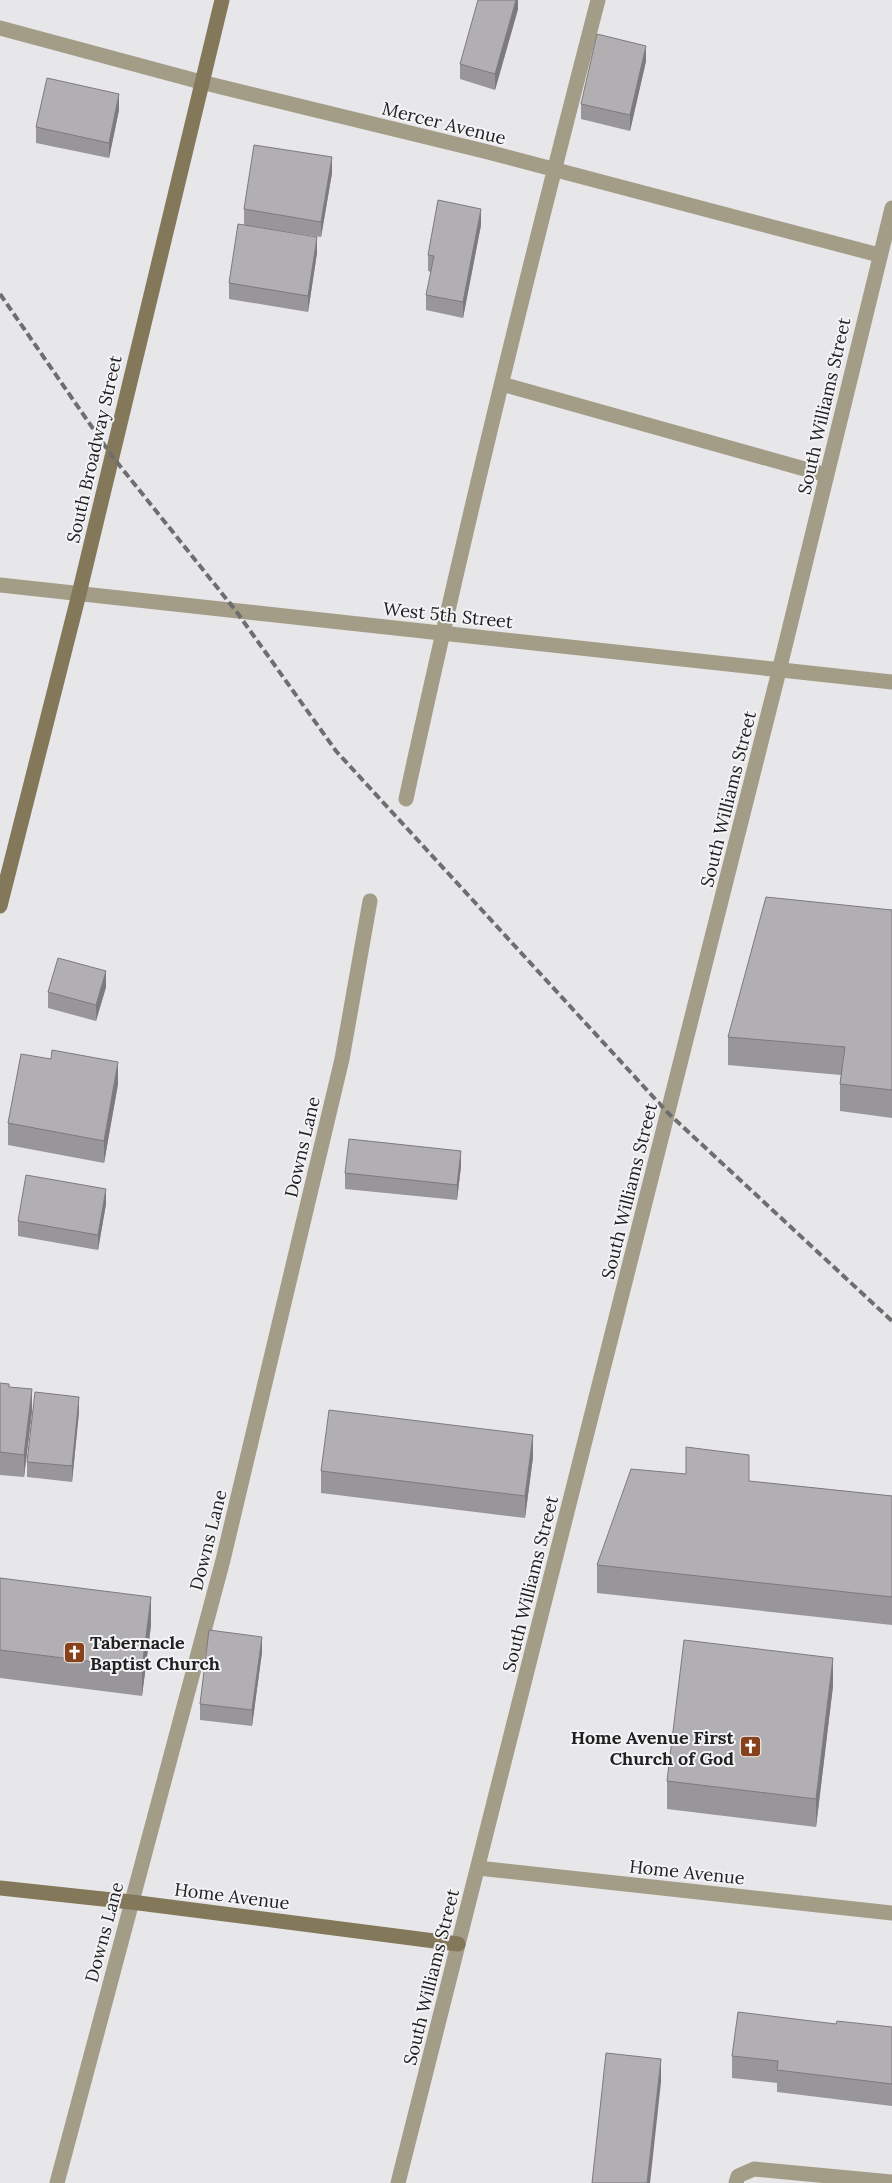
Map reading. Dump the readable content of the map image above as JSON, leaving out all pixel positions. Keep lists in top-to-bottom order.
{
  "streets": {
    "street": [
      "Mercer Avenue",
      "South Williams Street",
      "South Broadway Street",
      "West 5th Street",
      "Downs Lane",
      "Home Avenue"
    ]
  },
  "crossings": [
    ["Mercer Avenue", "South Williams Street"],
    ["Mercer Avenue", "South Broadway Street"],
    ["South Williams Street", "West 5th Street"],
    ["South Williams Street", "Home Avenue"],
    ["South Broadway Street", "West 5th Street"],
    ["Downs Lane", "Home Avenue"]
  ],
  "places": {
    "church": ["Tabernacle Baptist Church", "Home Avenue First Church of God"]
  }
}
